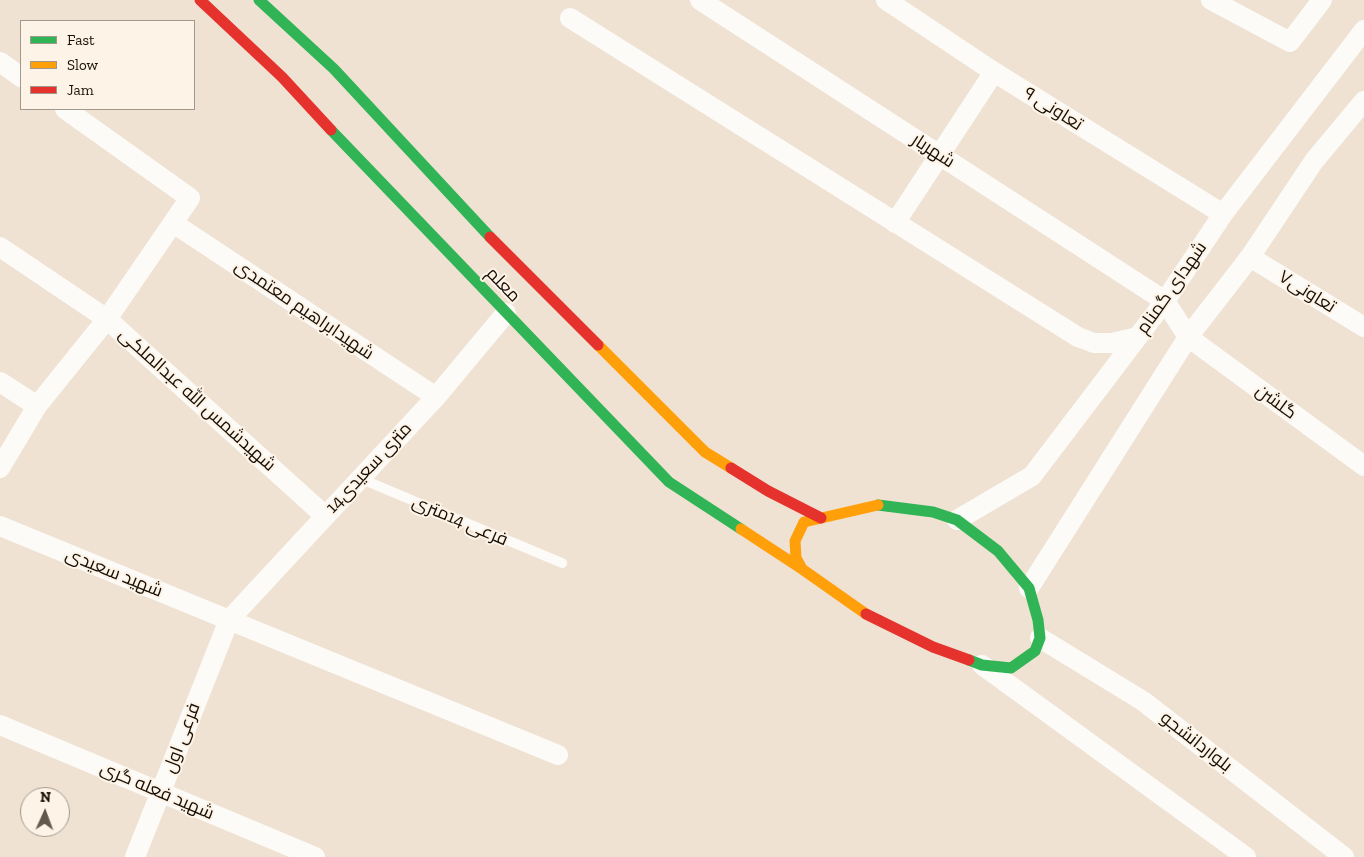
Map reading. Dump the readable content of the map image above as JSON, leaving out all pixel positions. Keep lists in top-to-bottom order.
{
  "streets": {
    "street": [
      "تعاونی ۹",
      "شهریار",
      "معلم",
      "شهدای گمنام",
      "تعاونی۷",
      "شهیدابراهیم معتمدی",
      "شهیدشمس الله عبدالملکی",
      "گلشن",
      "14متری سعیدی",
      "شهید سعیدی",
      "فرعی اول",
      "بلواردانشجو",
      "شهید فعله گری"
    ],
    "lane": ["فرعی 14متری"]
  },
  "crossings": [
    ["تعاونی ۹", "شهدای گمنام"],
    ["شهریار", "شهدای گمنام"],
    ["معلم", "14متری سعیدی"],
    ["معلم", "بلواردانشجو"],
    ["شهیدابراهیم معتمدی", "14متری سعیدی"],
    ["شهیدشمس الله عبدالملکی", "14متری سعیدی"],
    ["14متری سعیدی", "فرعی 14متری"],
    ["14متری سعیدی", "شهید سعیدی"],
    ["14متری سعیدی", "فرعی اول"],
    ["شهید سعیدی", "فرعی اول"],
    ["فرعی اول", "شهید فعله گری"]
  ],
  "legend": ["Fast", "Slow", "Jam"],
  "north": "top"
}
